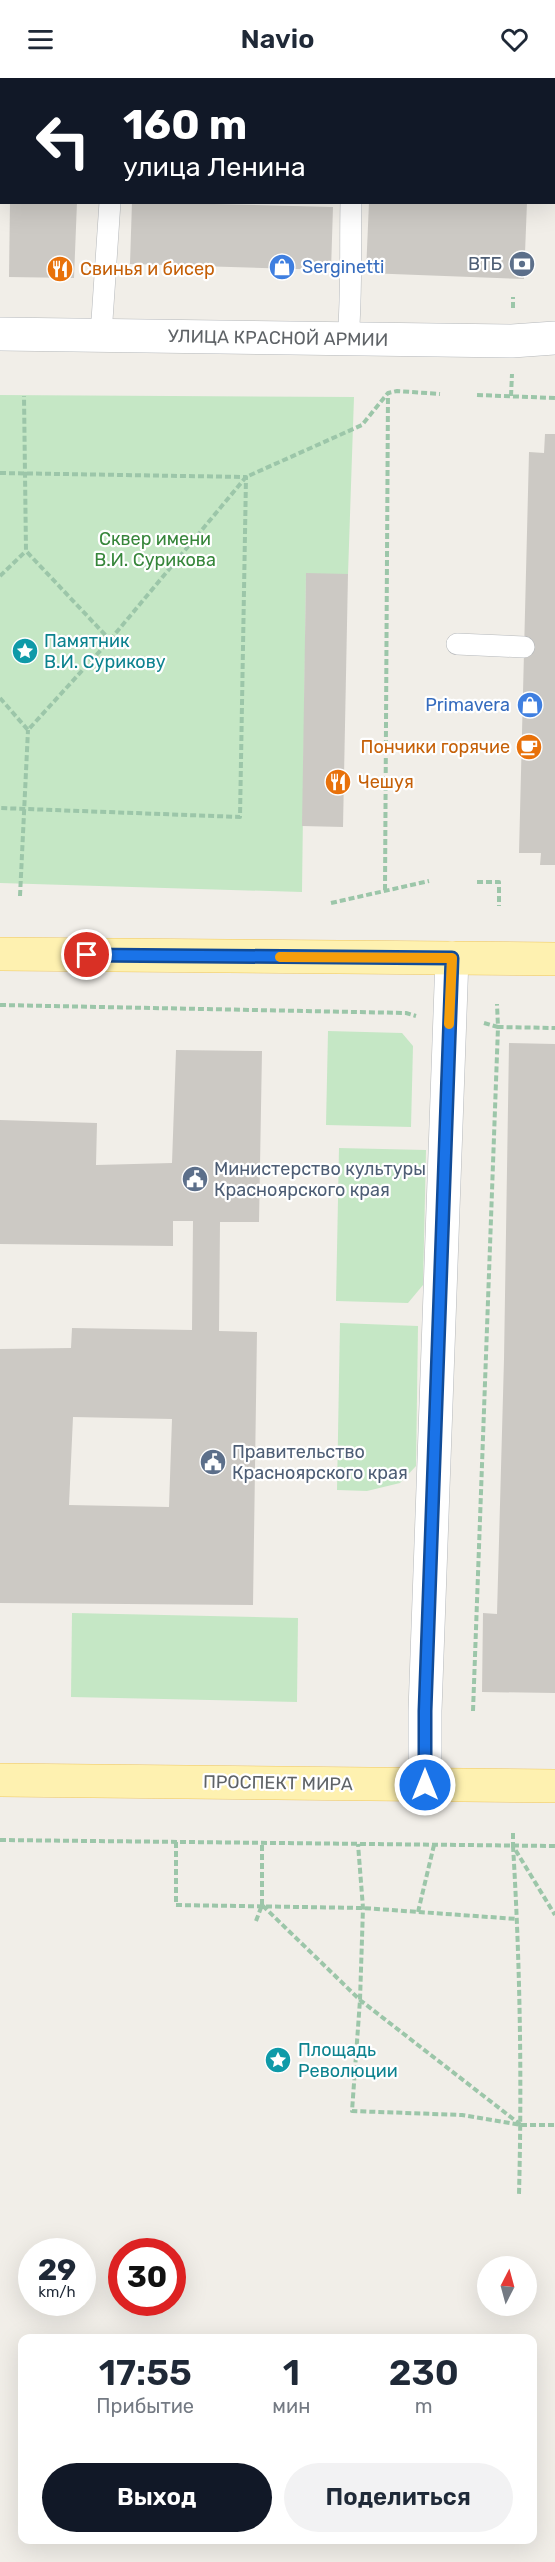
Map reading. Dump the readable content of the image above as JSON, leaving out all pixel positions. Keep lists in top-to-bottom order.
{
  "streets": {
    "main road": ["ПРОСПЕКТ МИРА"],
    "street": ["УЛИЦА КРАСНОЙ АРМИИ"]
  },
  "parks": ["Сквер имени В.И. Сурикова"],
  "places": {
    "bank": ["ВТБ"],
    "shop": ["Serginetti", "Primavera"],
    "restaurant": ["Свинья и бисер", "Чешуя"],
    "place": ["Памятник В.И. Сурикову", "Площадь Революции"],
    "cafe": ["Пончики горячие"],
    "public building": ["Министерство культуры Красноярского края", "Правительство Красноярского края"]
  },
  "north": "top",
  "page": {
    "header": "Navio",
    "turn": ["160 m", "улица Ленина"],
    "speed": "29 km/h",
    "limit": "30",
    "eta": [
      "17:55",
      "Прибытие",
      "1",
      "мин",
      "230",
      "m"
    ],
    "buttons": ["Выход", "Поделиться"]
  }
}
